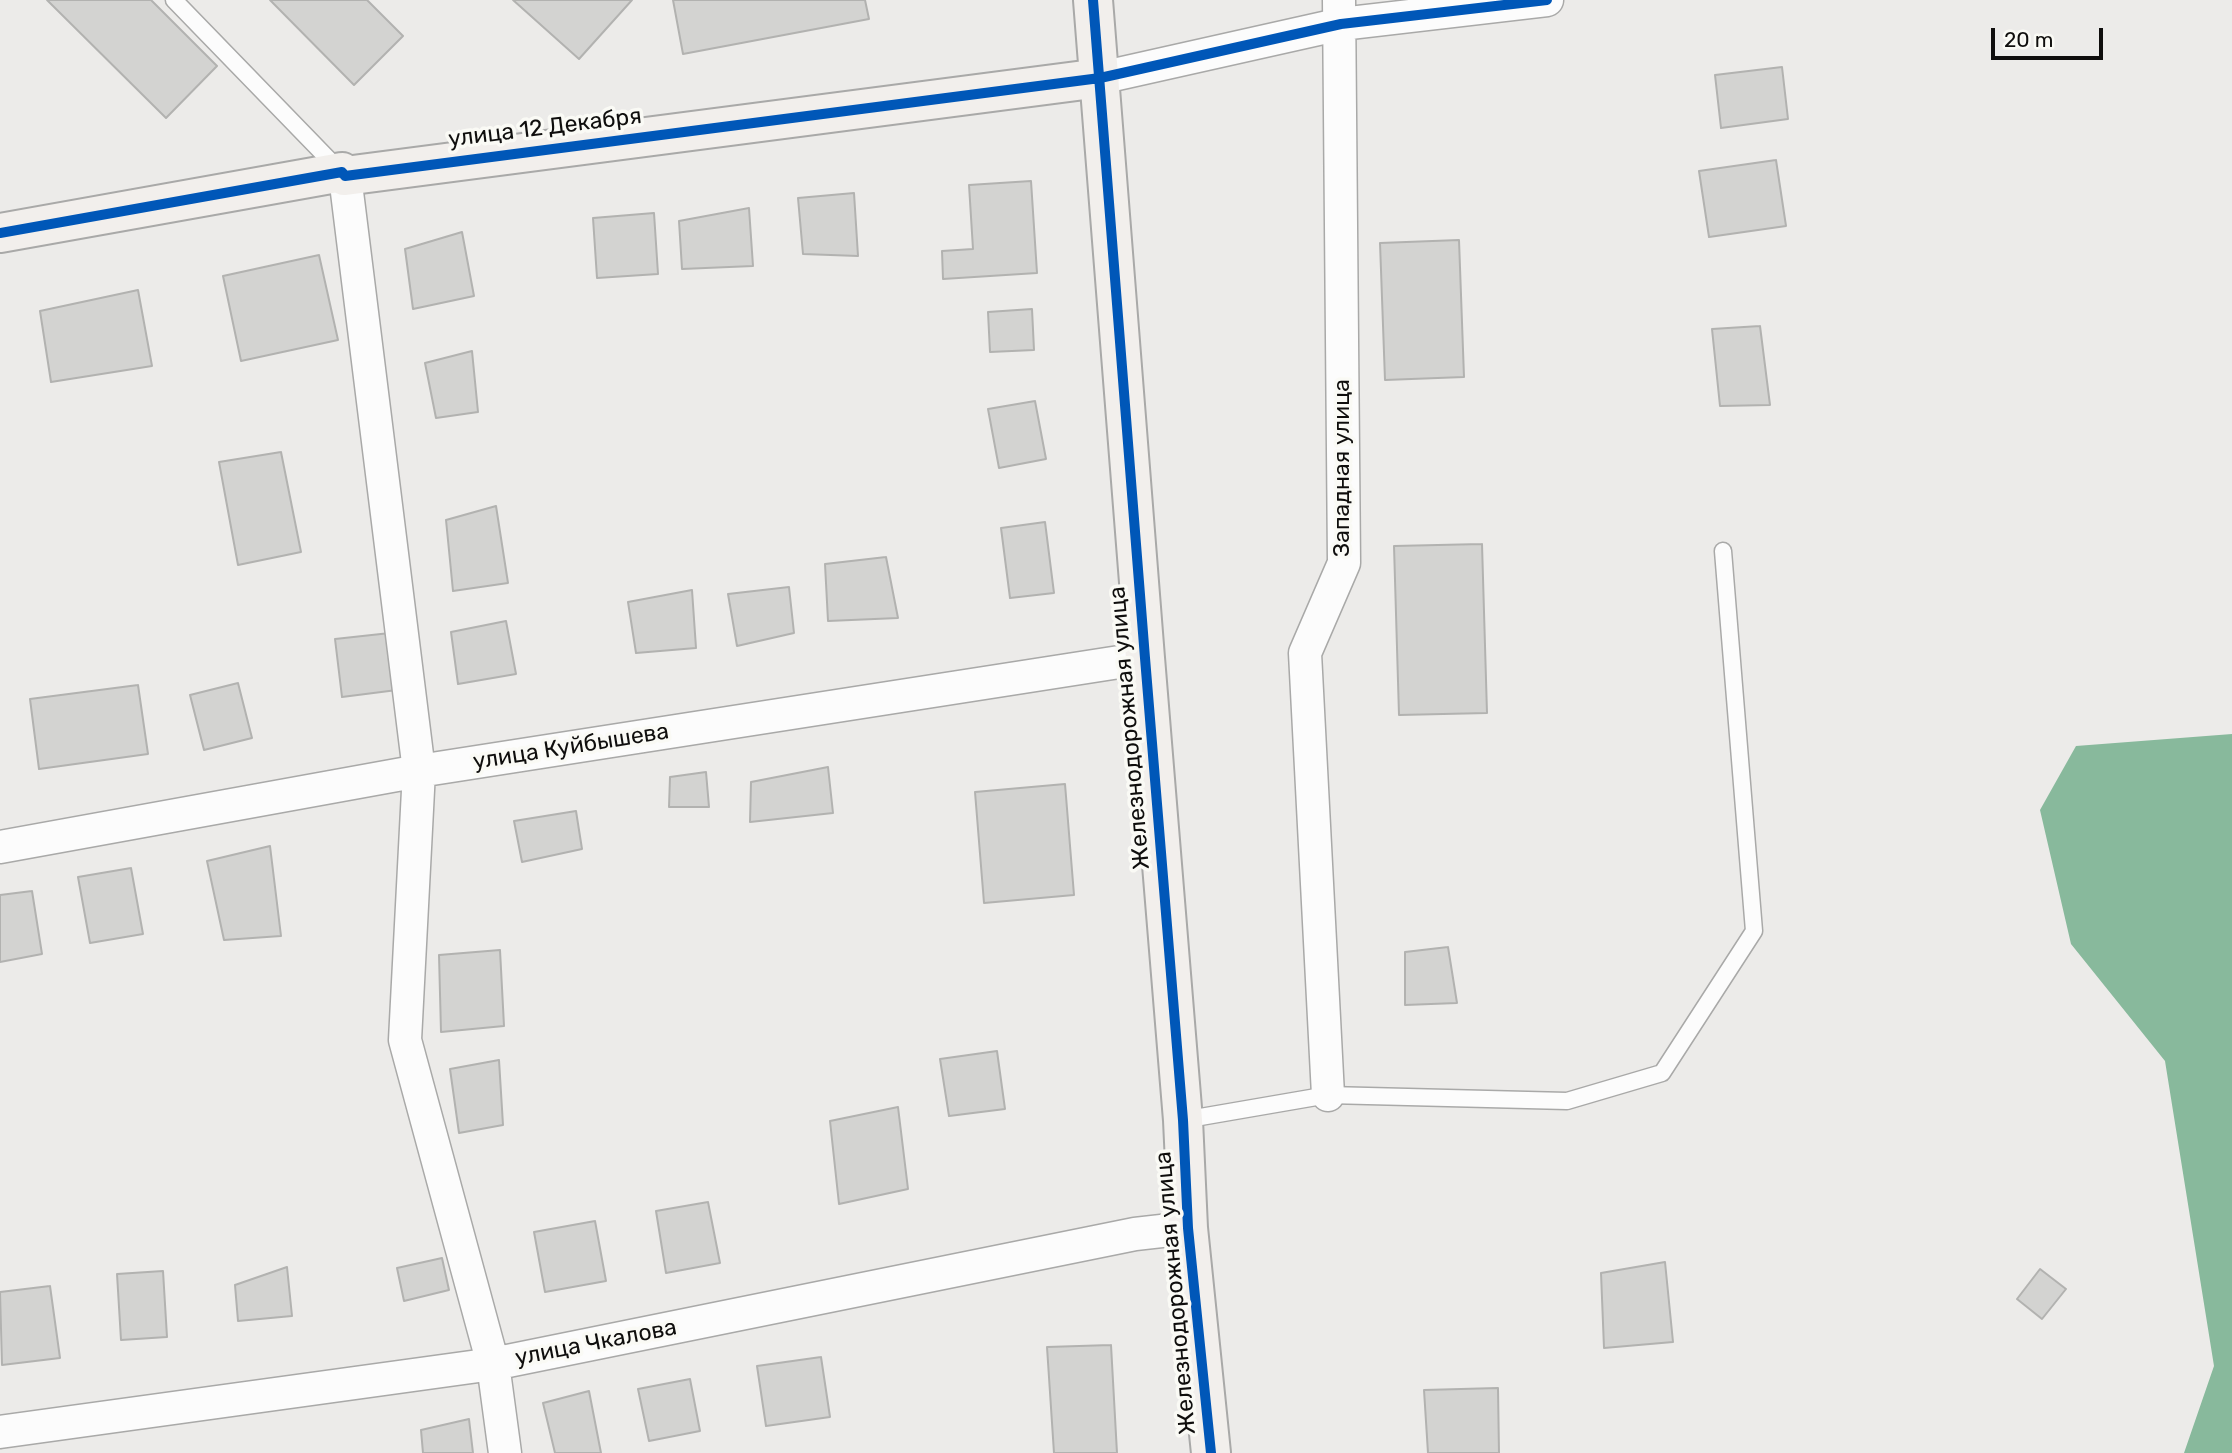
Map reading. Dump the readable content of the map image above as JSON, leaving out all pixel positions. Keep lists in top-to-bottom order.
{
  "streets": {
    "street": [
      "улица 12 Декабря",
      "Западная улица",
      "Железнодорожная улица",
      "улица Куйбышева",
      "улица Чкалова"
    ]
  },
  "crossings": [
    ["улица 12 Декабря", "Железнодорожная улица"],
    ["Железнодорожная улица", "улица Куйбышева"],
    ["Железнодорожная улица", "улица Чкалова"]
  ],
  "scale_bar": "20 m"
}
